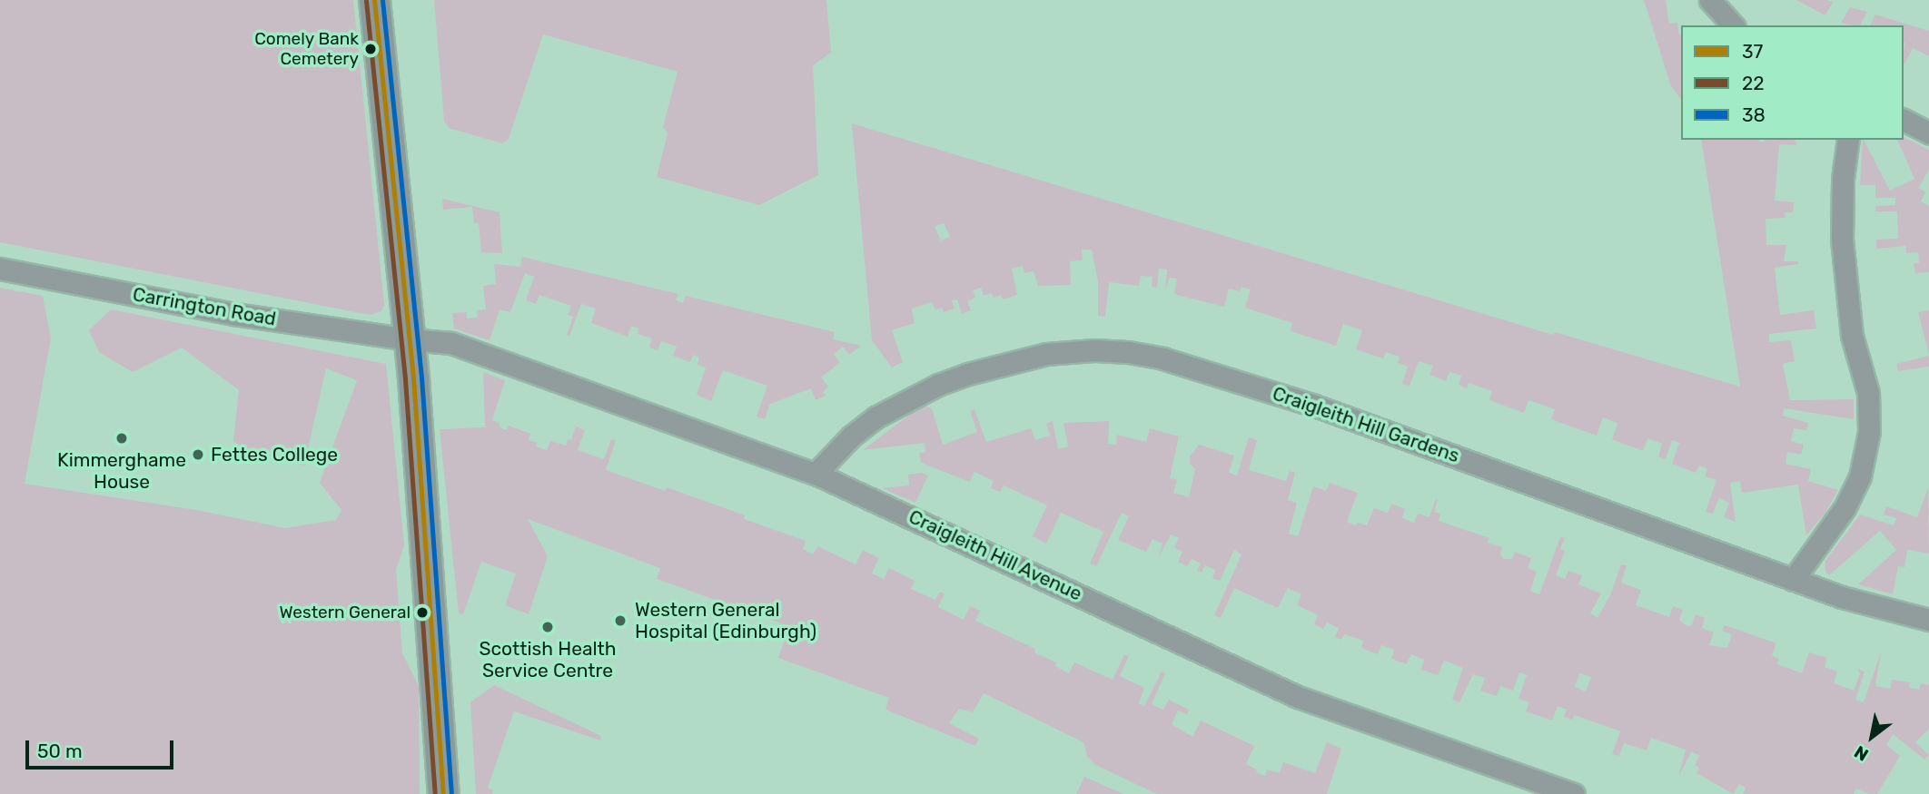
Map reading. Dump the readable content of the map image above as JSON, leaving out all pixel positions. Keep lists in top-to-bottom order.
{
  "streets": {
    "street": ["Carrington Road", "Craigleith Hill Gardens", "Craigleith Hill Avenue"]
  },
  "crossings": [
    ["Carrington Road", "Craigleith Hill Avenue"],
    ["Craigleith Hill Gardens", "Craigleith Hill Avenue"]
  ],
  "places": [
    "Comely Bank Cemetery",
    "Kimmerghame House",
    "Fettes College",
    "Western General",
    "Western General Hospital (Edinburgh)",
    "Scottish Health Service Centre"
  ],
  "lines": ["transit line 37", "transit line 38", "transit line 22"],
  "legend": ["37", "22", "38"],
  "scale_bar": "50 m",
  "north": "bottom left"
}
